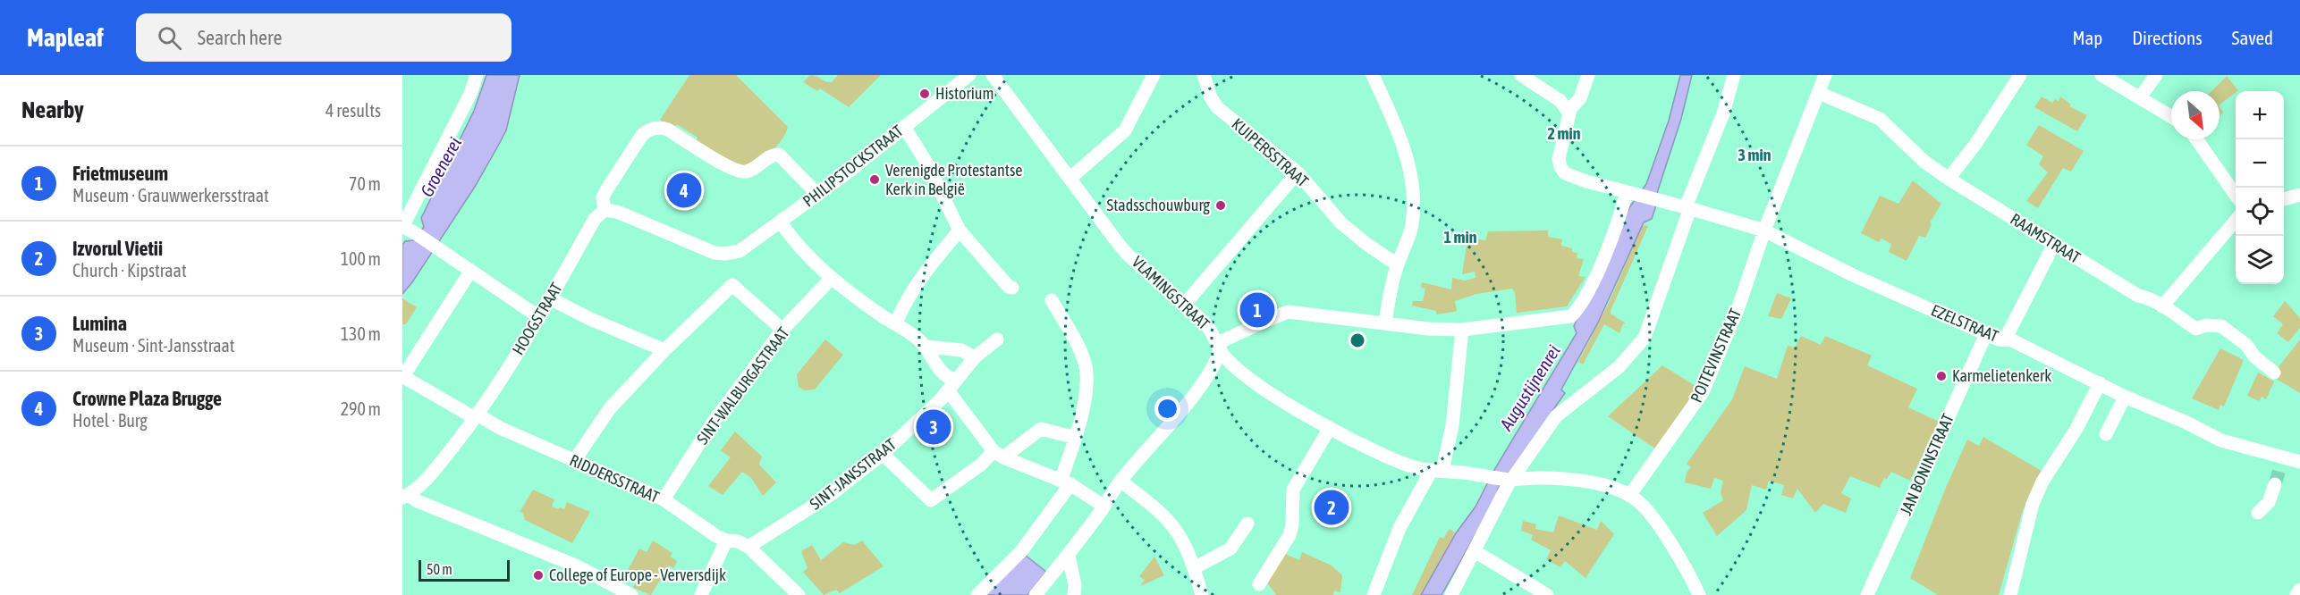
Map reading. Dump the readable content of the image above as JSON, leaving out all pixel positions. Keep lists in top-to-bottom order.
{
  "streets": {
    "street": [
      "KUIPERSSTRAAT",
      "PHILIPSTOCKSTRAAT",
      "RAAMSTRAAT",
      "VLAMINGSTRAAT",
      "HOOGSTRAAT",
      "EZELSTRAAT",
      "POITEVINSTRAAT",
      "SINT-WALBURGASTRAAT",
      "JAN BONINSTRAAT",
      "SINT-JANSSTRAAT",
      "RIDDERSSTRAAT"
    ]
  },
  "crossings": [
    ["PHILIPSTOCKSTRAAT", "HOOGSTRAAT"],
    ["RAAMSTRAAT", "POITEVINSTRAAT"],
    ["VLAMINGSTRAAT", "POITEVINSTRAAT"],
    ["HOOGSTRAAT", "RIDDERSSTRAAT"],
    ["EZELSTRAAT", "POITEVINSTRAAT"],
    ["EZELSTRAAT", "JAN BONINSTRAAT"],
    ["SINT-WALBURGASTRAAT", "RIDDERSSTRAAT"],
    ["SINT-JANSSTRAAT", "RIDDERSSTRAAT"]
  ],
  "water": ["Groenerei", "Augustijnenrei"],
  "places": [
    "Historium",
    "Verenigde Protestantse Kerk in België",
    "Stadsschouwburg",
    "Karmelietenkerk",
    "College of Europe - Verversdijk"
  ],
  "scale_bar": "50 m",
  "north": "bottom right",
  "page": {
    "header": "Mapleaf",
    "search": "Search here",
    "nav": ["Map", "Directions", "Saved"],
    "heading": ["Nearby", "4 results"],
    "map_buttons": ["+", "−"],
    "list": [
      {
        "mark": "1",
        "name": "Frietmuseum",
        "note": "Museum · Grauwwerkersstraat",
        "value": "70 m"
      },
      {
        "mark": "2",
        "name": "Izvorul Vietii",
        "note": "Church · Kipstraat",
        "value": "100 m"
      },
      {
        "mark": "3",
        "name": "Lumina",
        "note": "Museum · Sint-Jansstraat",
        "value": "130 m"
      },
      {
        "mark": "4",
        "name": "Crowne Plaza Brugge",
        "note": "Hotel · Burg",
        "value": "290 m"
      }
    ],
    "pins": [
      "4",
      "1",
      "3",
      "2"
    ],
    "scale": "50 m"
  },
  "rings": ["2 min", "3 min", "1 min"]
}
